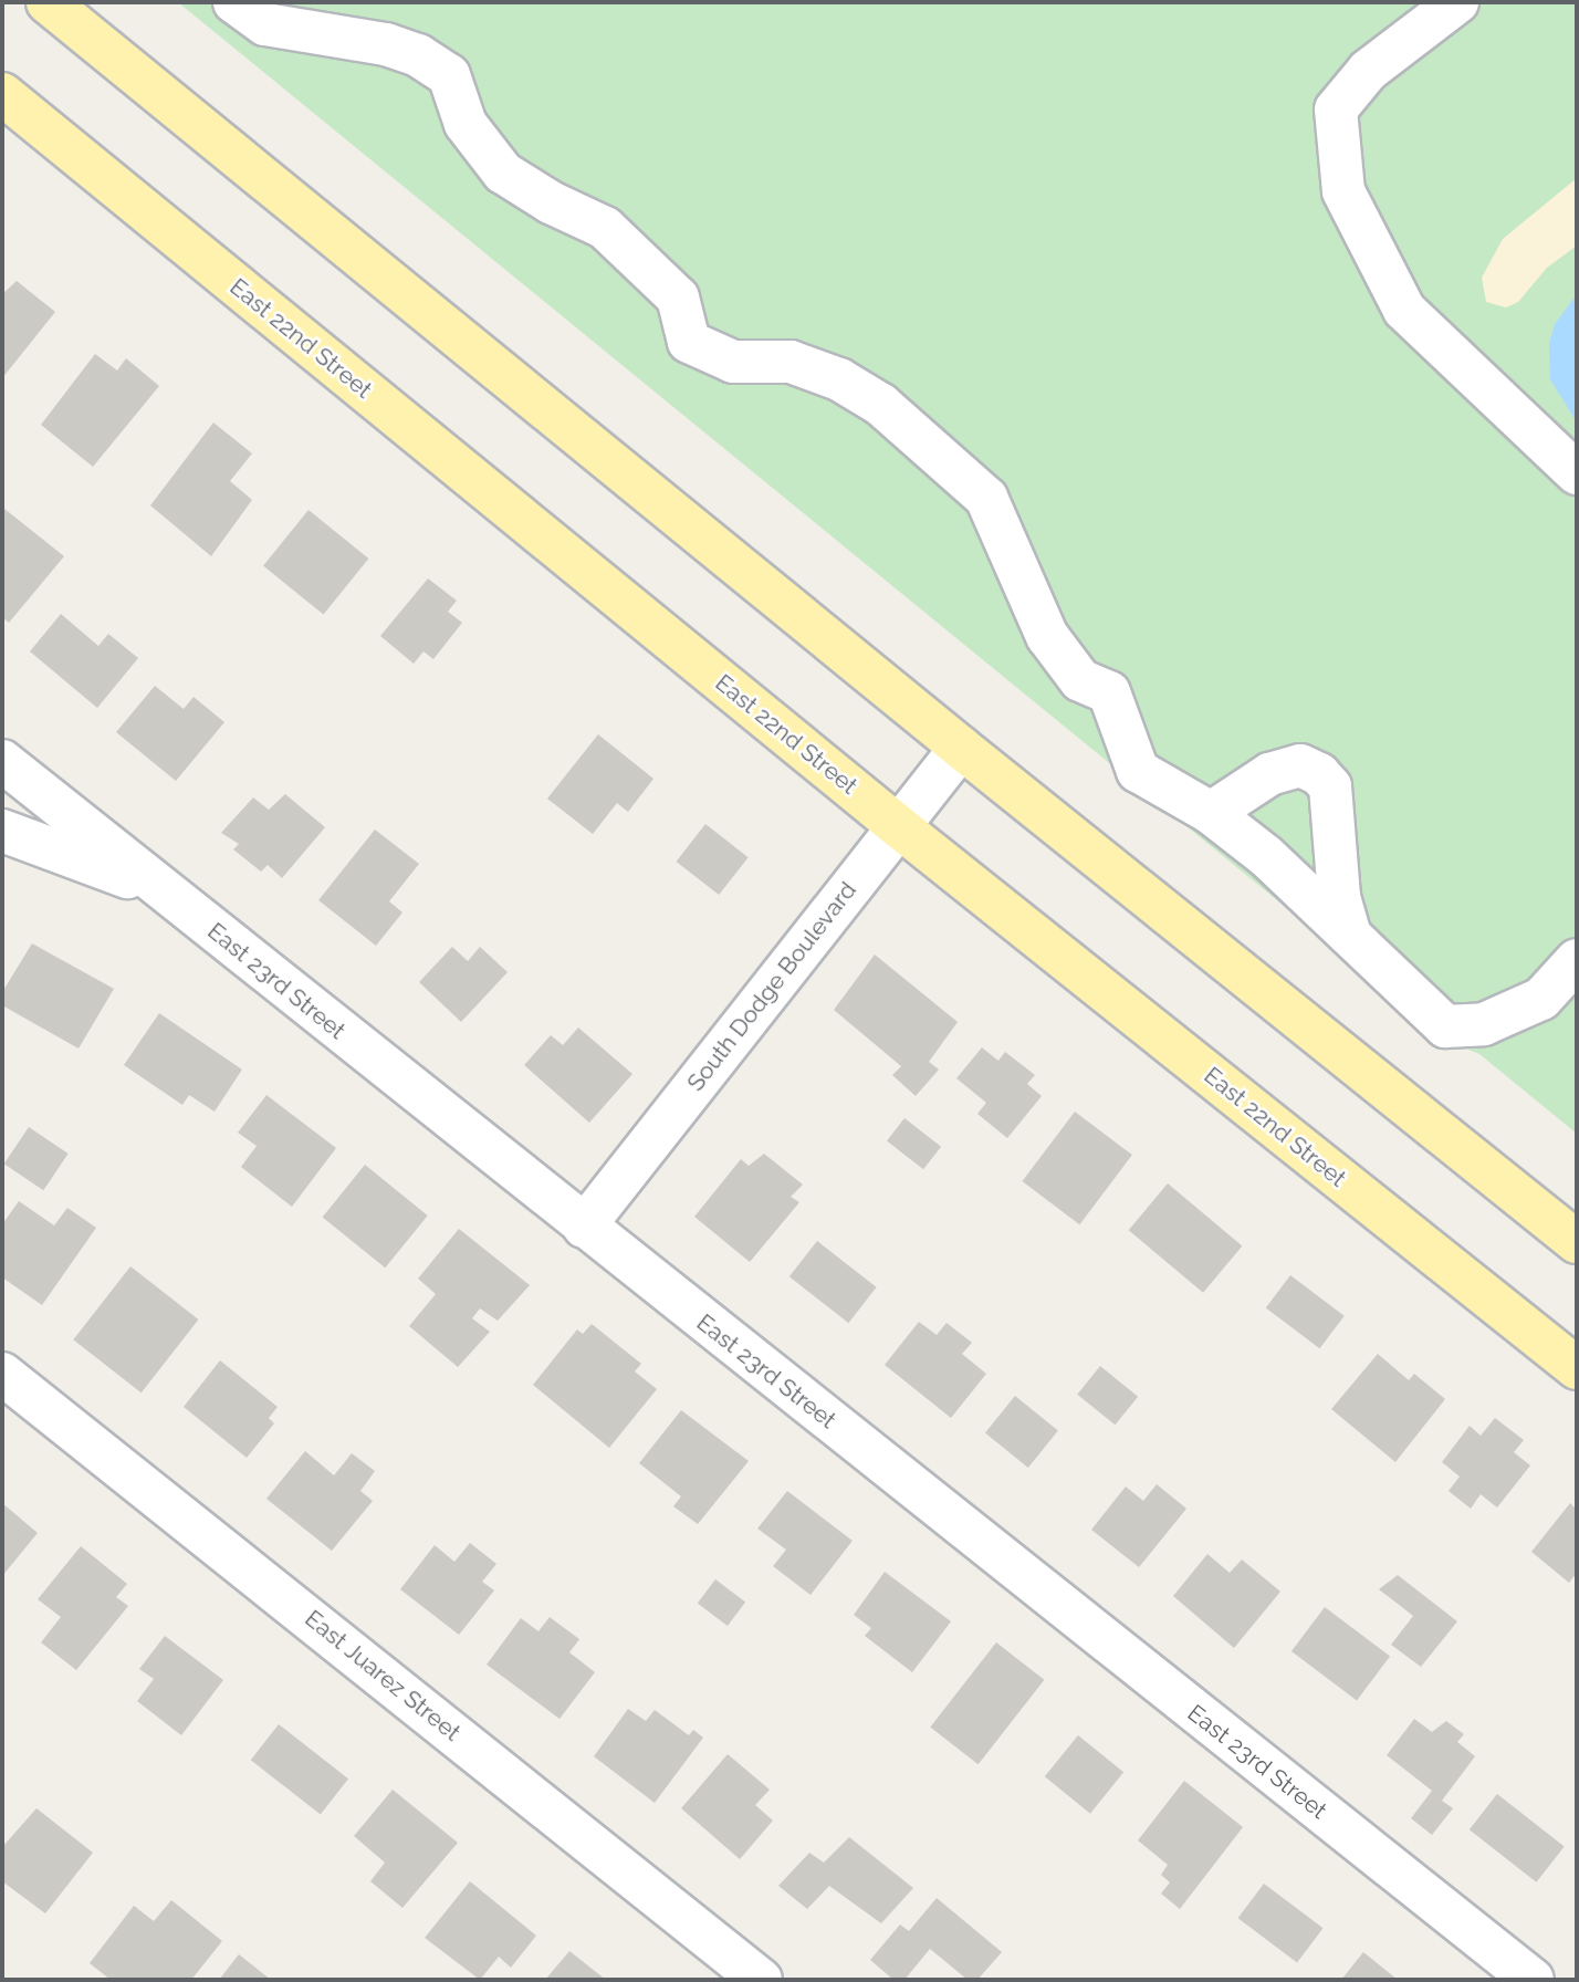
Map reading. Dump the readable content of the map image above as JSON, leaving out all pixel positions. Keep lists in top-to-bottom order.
{
  "streets": {
    "main road": ["East 22nd Street"],
    "street": ["East 23rd Street", "South Dodge Boulevard", "East Juarez Street"]
  },
  "crossings": [
    ["East 22nd Street", "South Dodge Boulevard"],
    ["East 23rd Street", "South Dodge Boulevard"]
  ]
}
